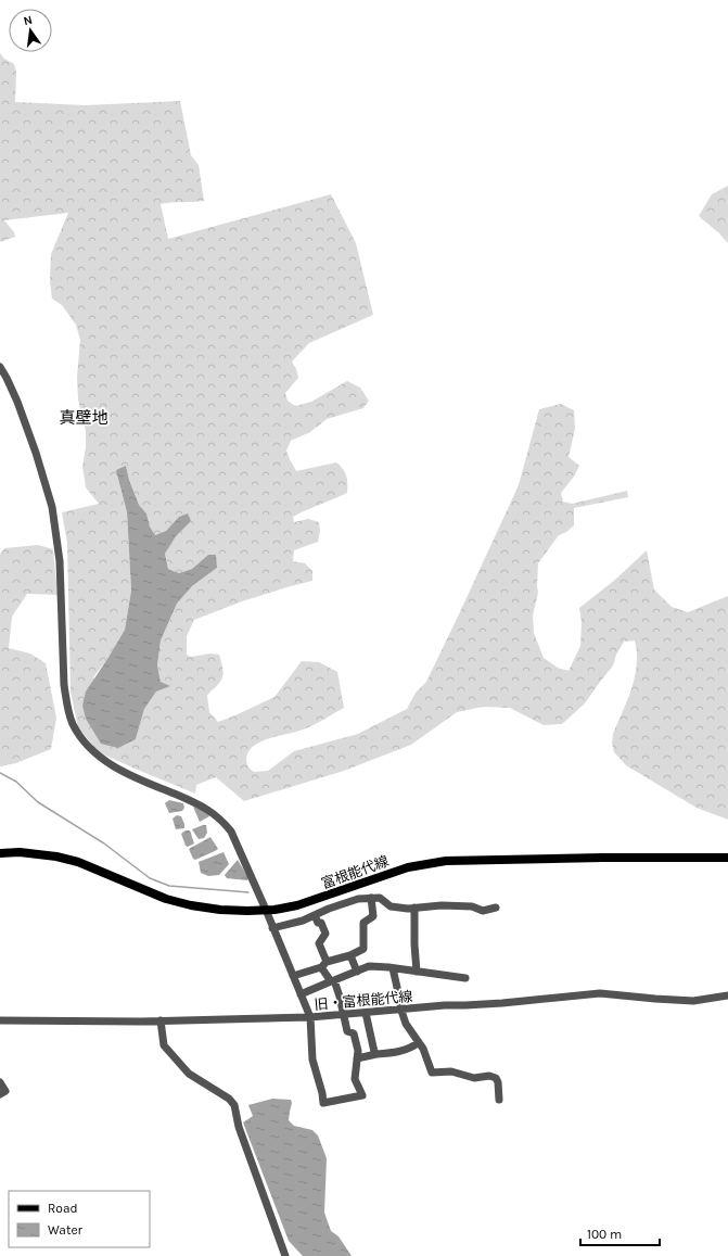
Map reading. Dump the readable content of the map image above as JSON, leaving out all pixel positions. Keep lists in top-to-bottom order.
{
  "streets": {
    "main road": ["富根能代線"],
    "street": ["旧・富根能代線"]
  },
  "districts": ["真壁地"],
  "legend": ["Road", "Water"],
  "scale_bar": "100 m",
  "north": "top"
}
